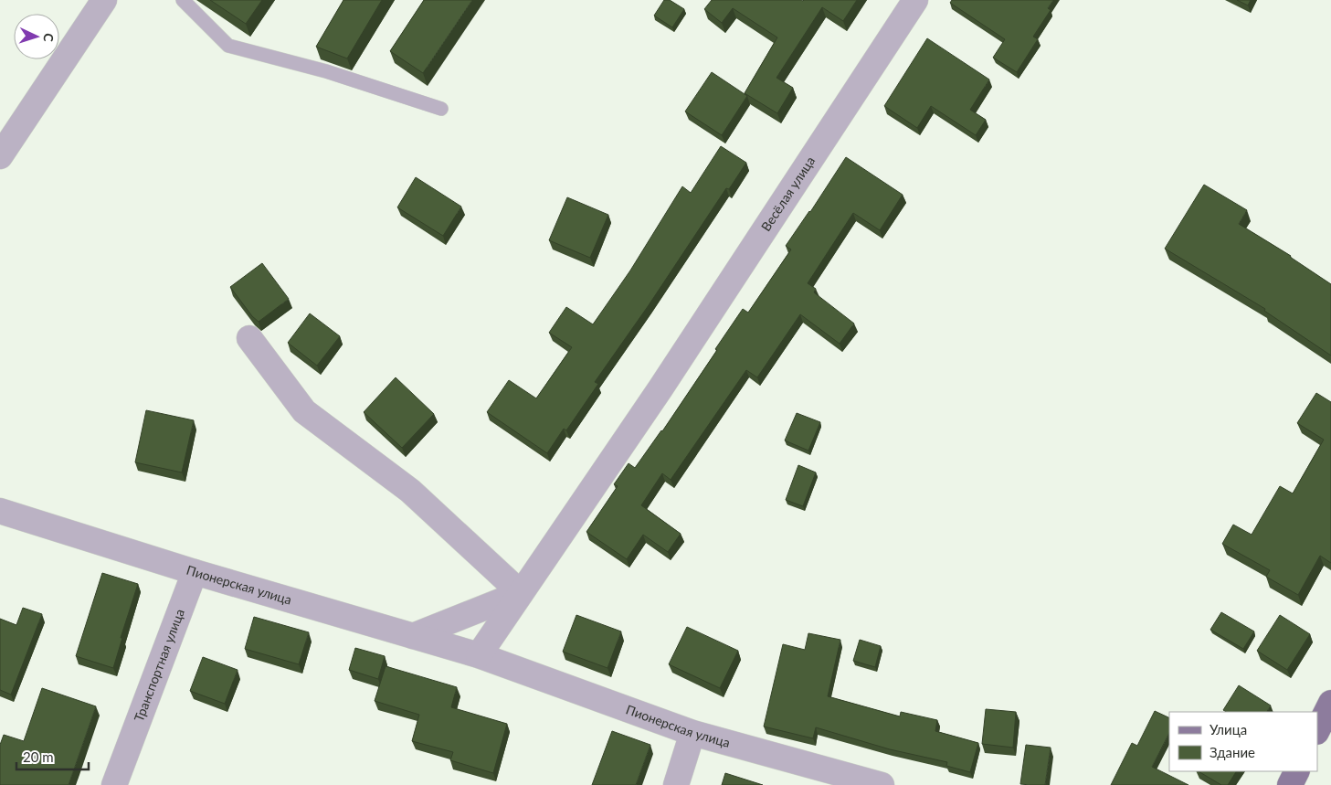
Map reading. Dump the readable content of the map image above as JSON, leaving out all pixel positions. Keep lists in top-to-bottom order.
{
  "streets": {
    "street": ["Весёлая улица", "Пионерская улица", "Транспортная улица"]
  },
  "crossings": [
    ["Пионерская улица", "Транспортная улица"]
  ],
  "legend": ["Улица", "Здание"],
  "scale_bar": "20 m",
  "north": "right"
}
